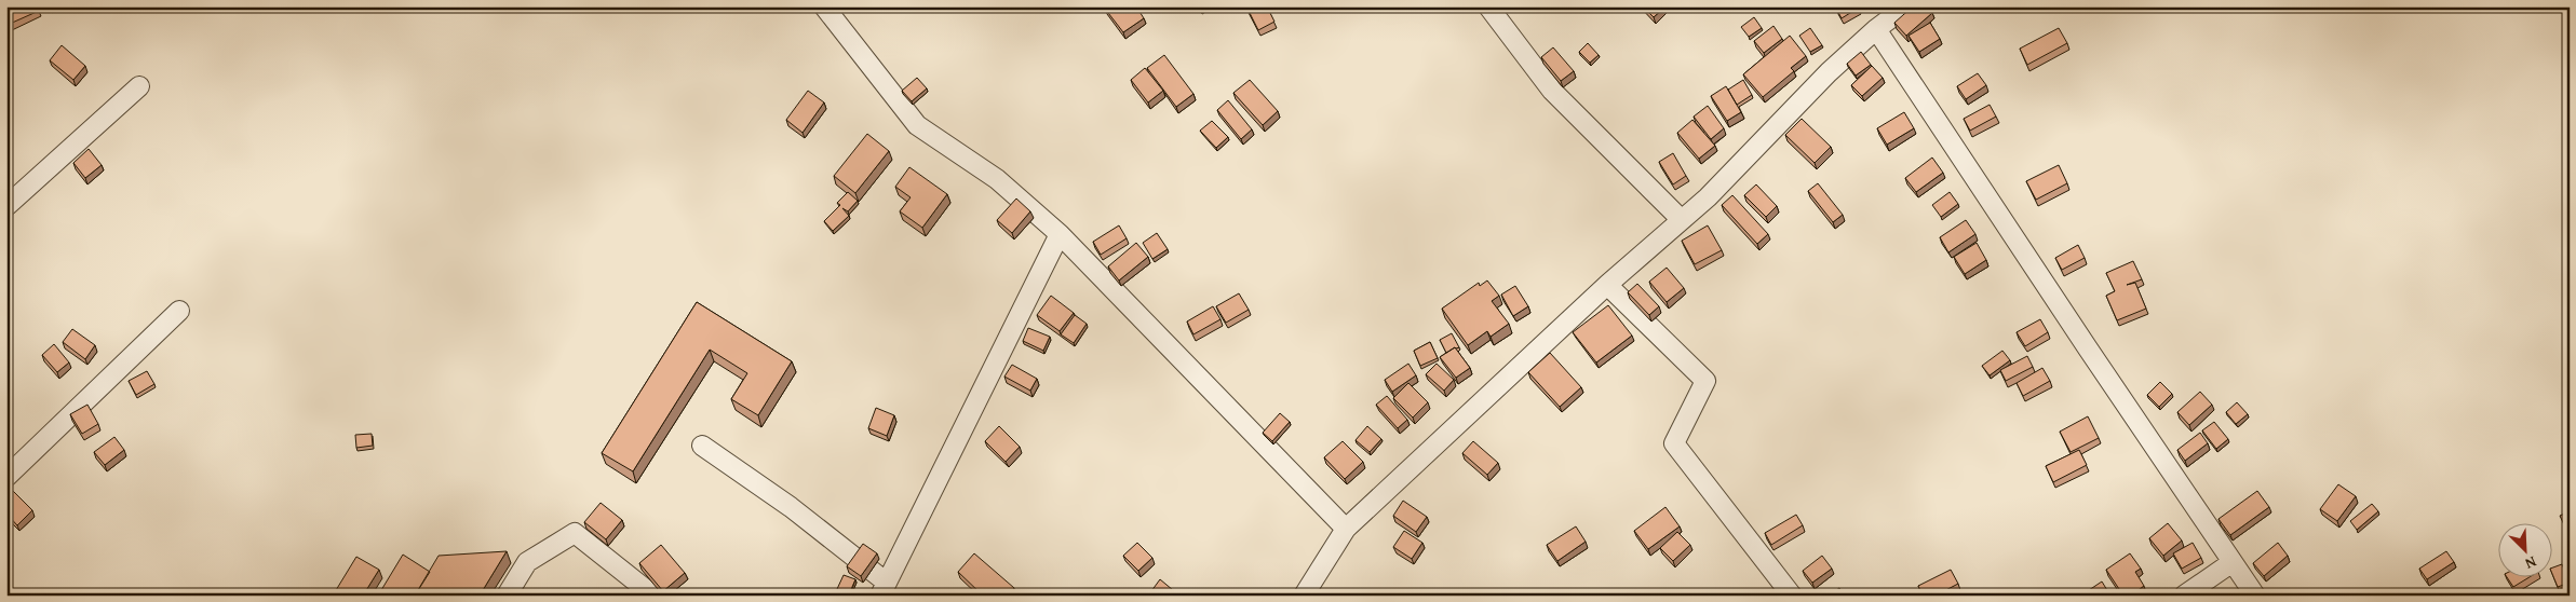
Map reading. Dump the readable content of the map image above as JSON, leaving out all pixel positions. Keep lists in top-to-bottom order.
{
  "north": "bottom right"
}
